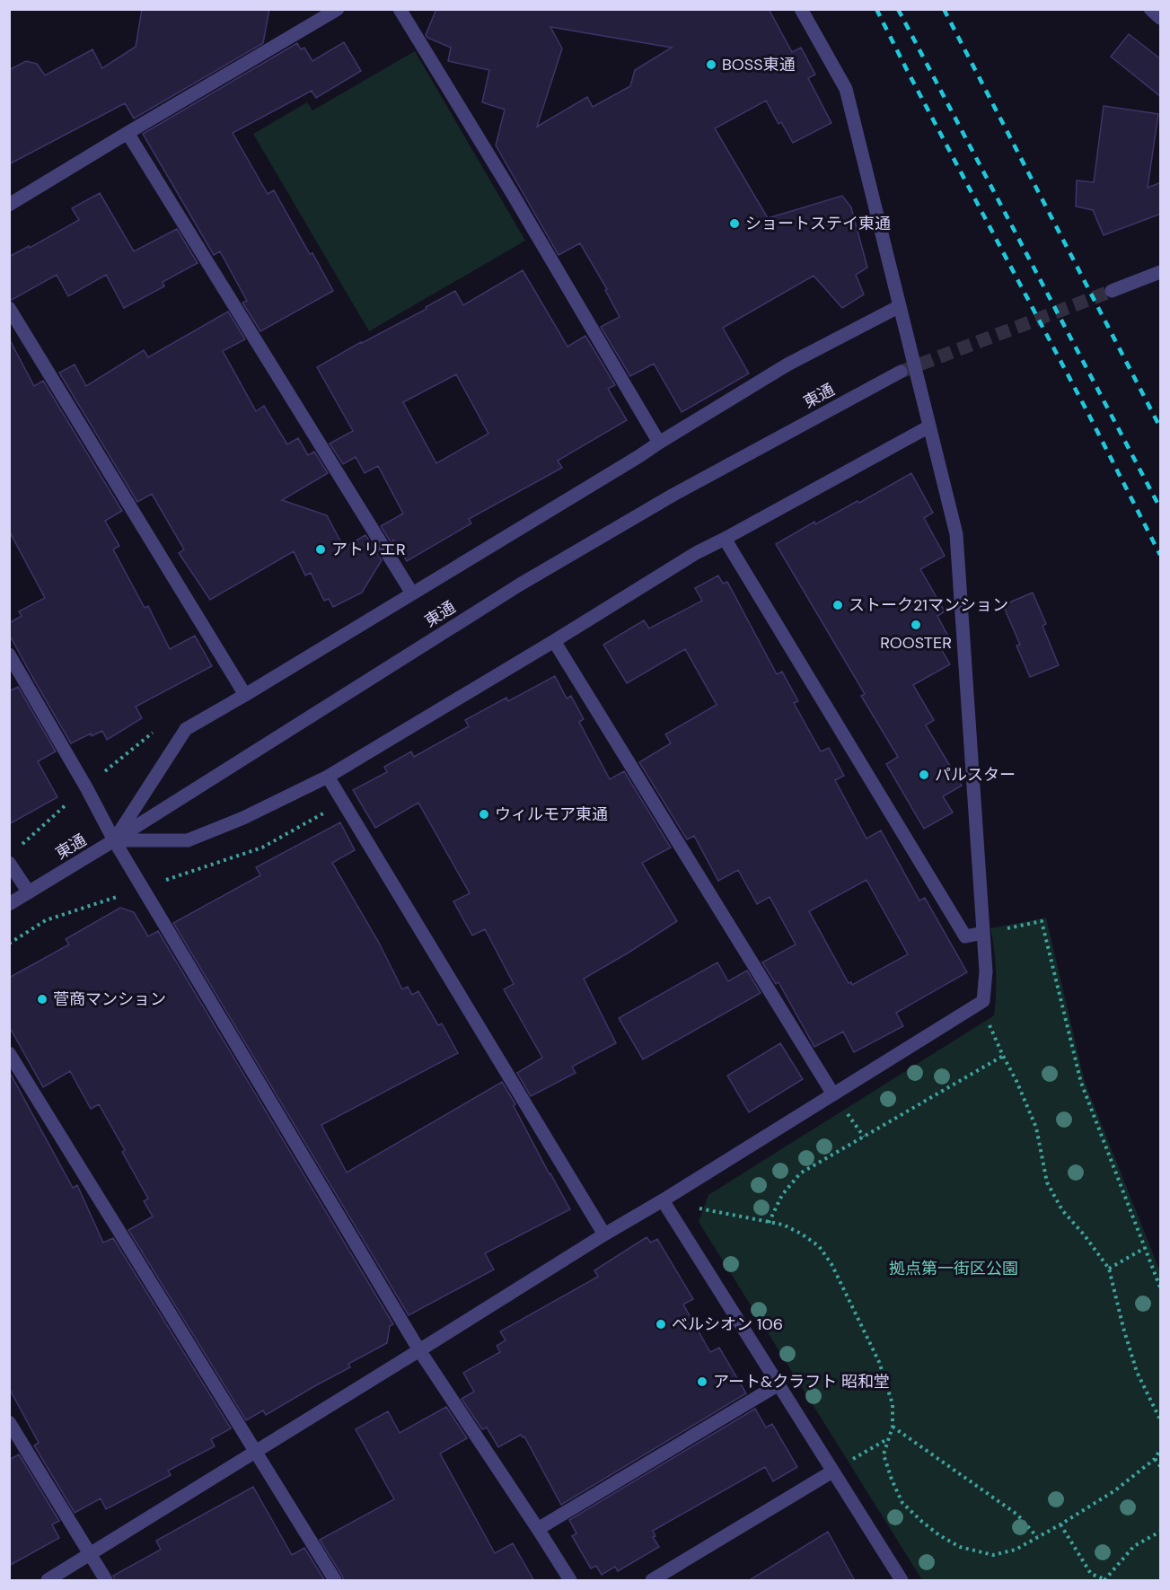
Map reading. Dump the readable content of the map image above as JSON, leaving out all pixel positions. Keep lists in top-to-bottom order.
{
  "streets": {
    "street": ["東通"]
  },
  "parks": ["拠点第一街区公園"],
  "places": [
    "BOSS東通",
    "ショートステイ東通",
    "アトリエR",
    "ストーク21マンション",
    "ROOSTER",
    "パルスター",
    "ウィルモア東通",
    "菅商マンション",
    "ベルシオン 106",
    "アート&クラフト 昭和堂"
  ]
}
